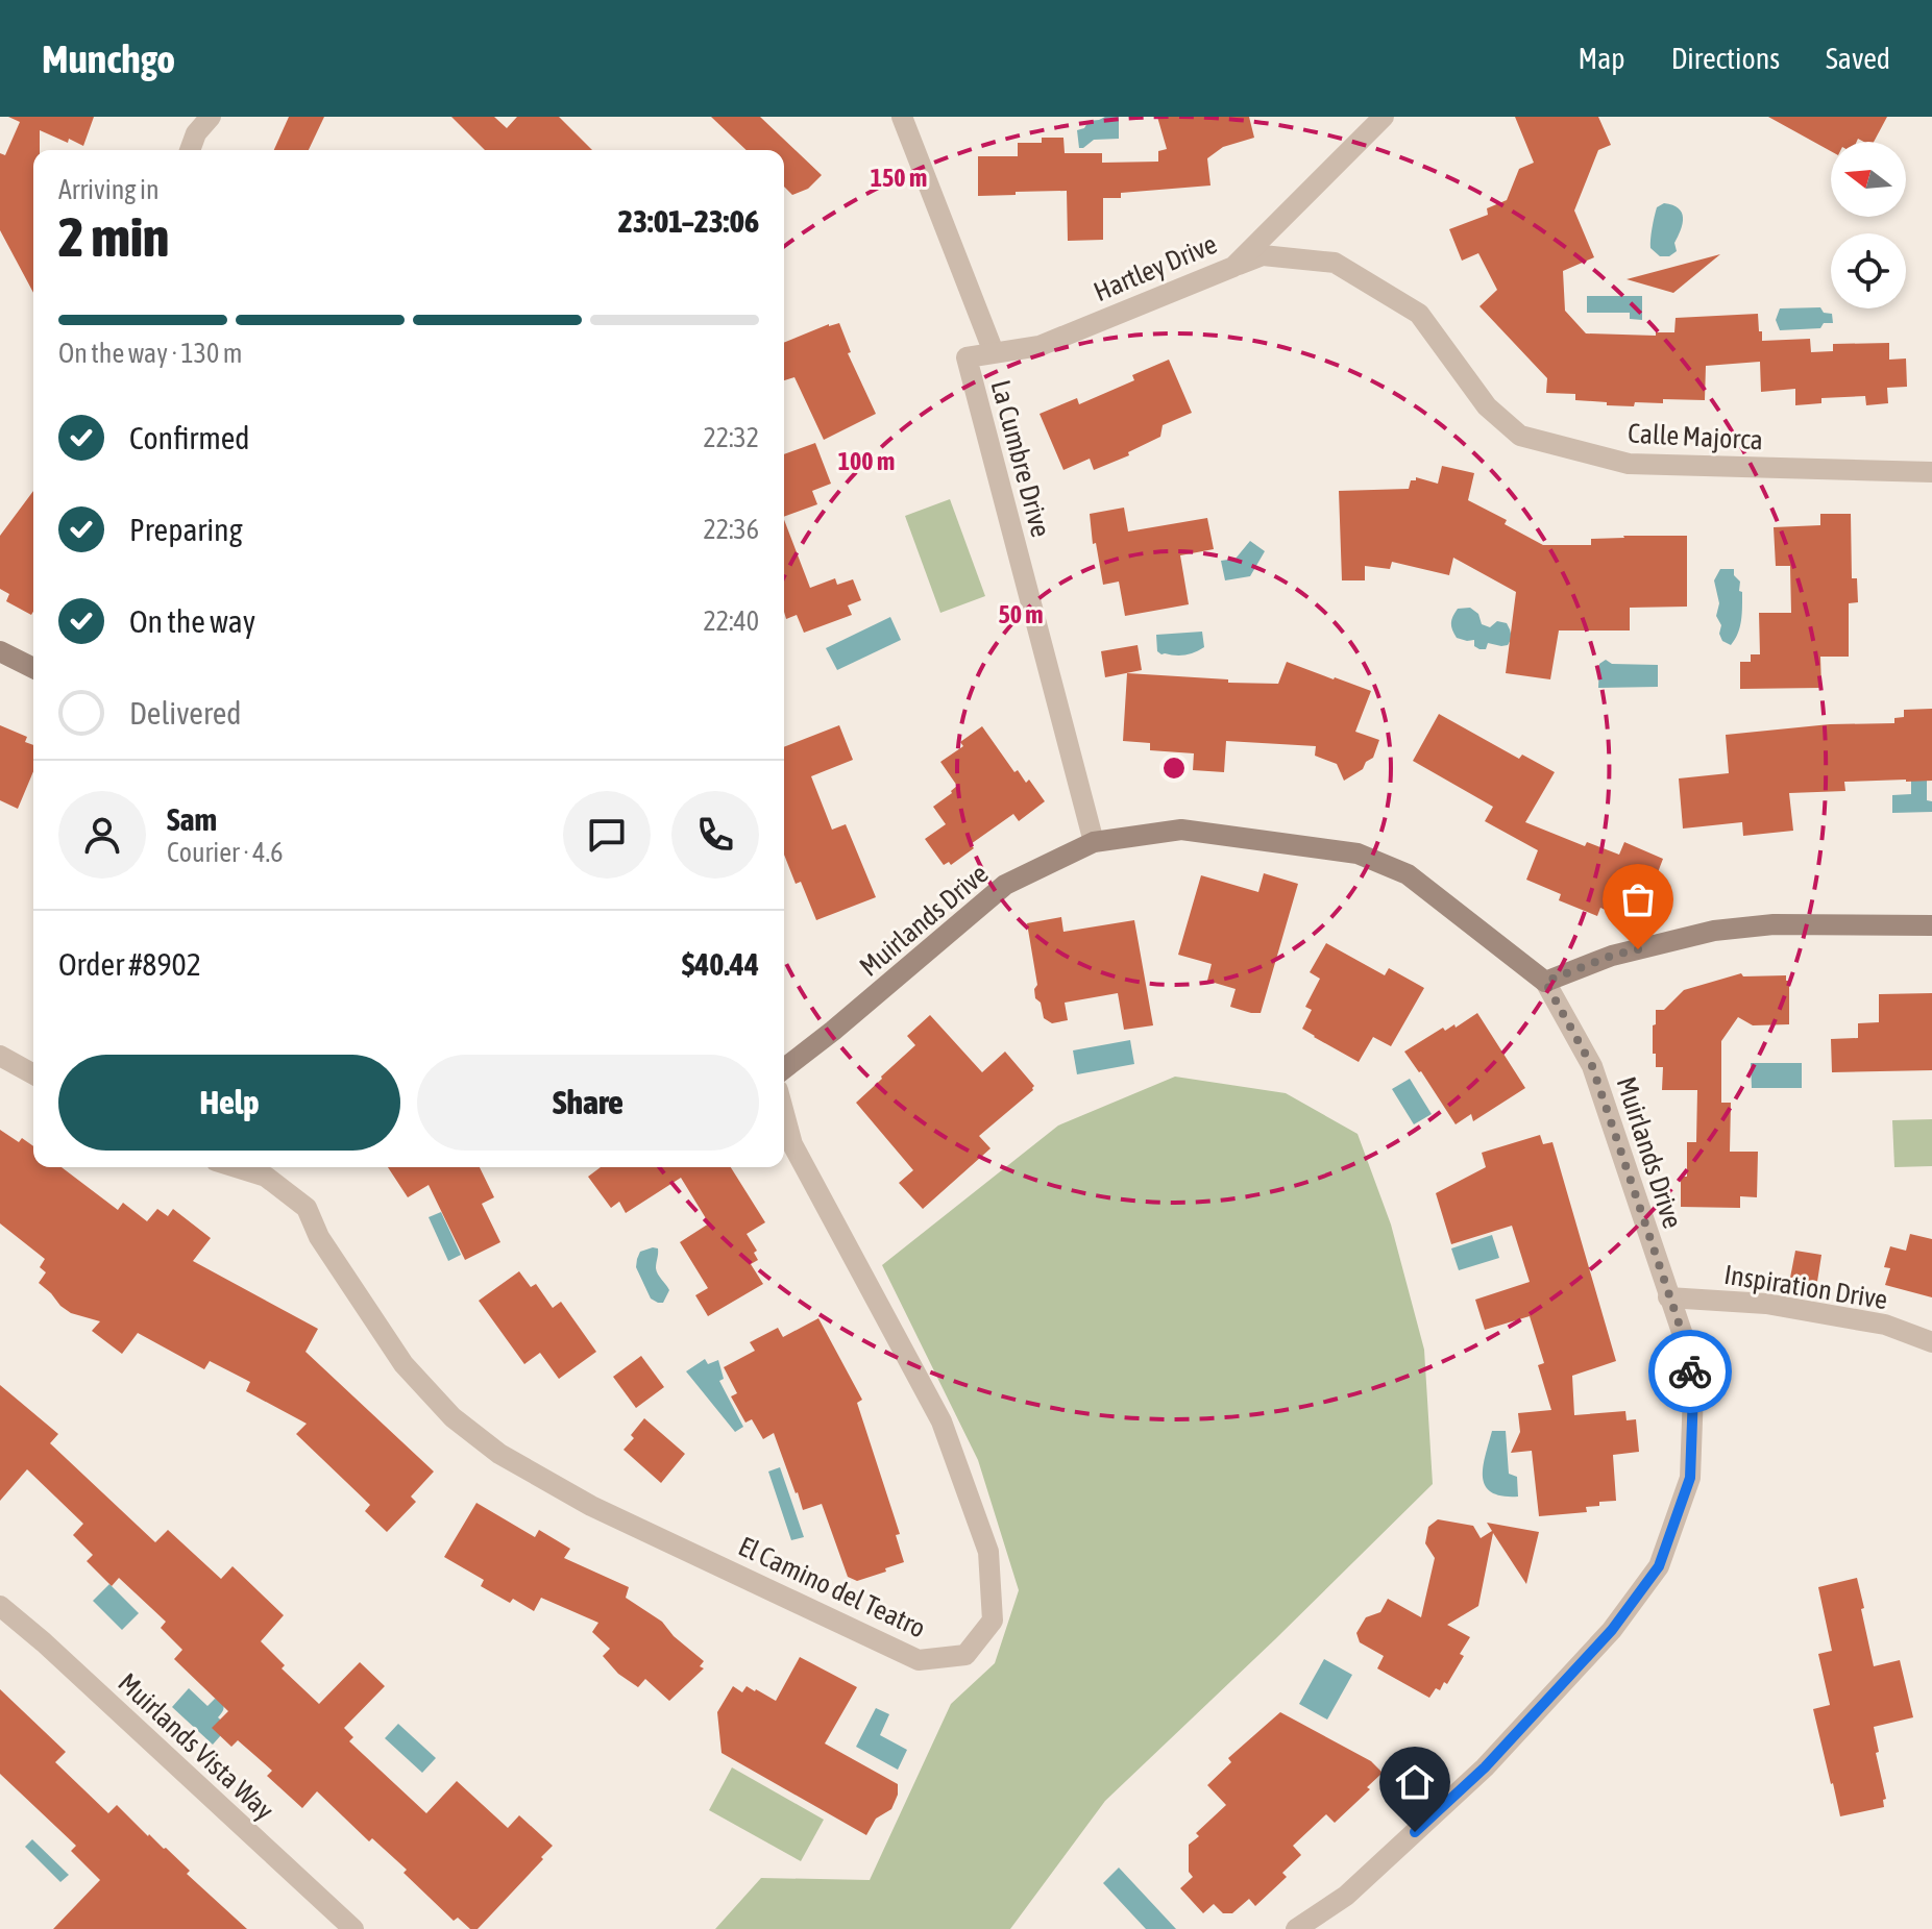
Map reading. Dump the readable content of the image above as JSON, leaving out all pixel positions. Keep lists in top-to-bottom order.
{
  "streets": {
    "street": [
      "Hartley Drive",
      "Calle Majorca",
      "La Cumbre Drive",
      "Muirlands Drive",
      "Inspiration Drive",
      "El Camino del Teatro",
      "Muirlands Vista Way"
    ]
  },
  "crossings": [
    ["Hartley Drive", "Calle Majorca"],
    ["Hartley Drive", "La Cumbre Drive"],
    ["La Cumbre Drive", "Muirlands Drive"],
    ["Muirlands Drive", "Inspiration Drive"]
  ],
  "north": "left",
  "page": {
    "header": "Munchgo",
    "nav": ["Map", "Directions", "Saved"],
    "heading": ["2 min", "Arriving in", "23:01–23:06"],
    "panel": [
      "Sam",
      "Courier · 4.6",
      "Order #8902",
      "$40.44"
    ],
    "bar": "On the way · 130 m",
    "list": [
      ["Confirmed", "22:32"],
      ["Preparing", "22:36"],
      ["On the way", "22:40"],
      "Delivered"
    ],
    "buttons": ["Help", "Share"]
  },
  "rings": ["150 m", "100 m", "50 m"]
}
